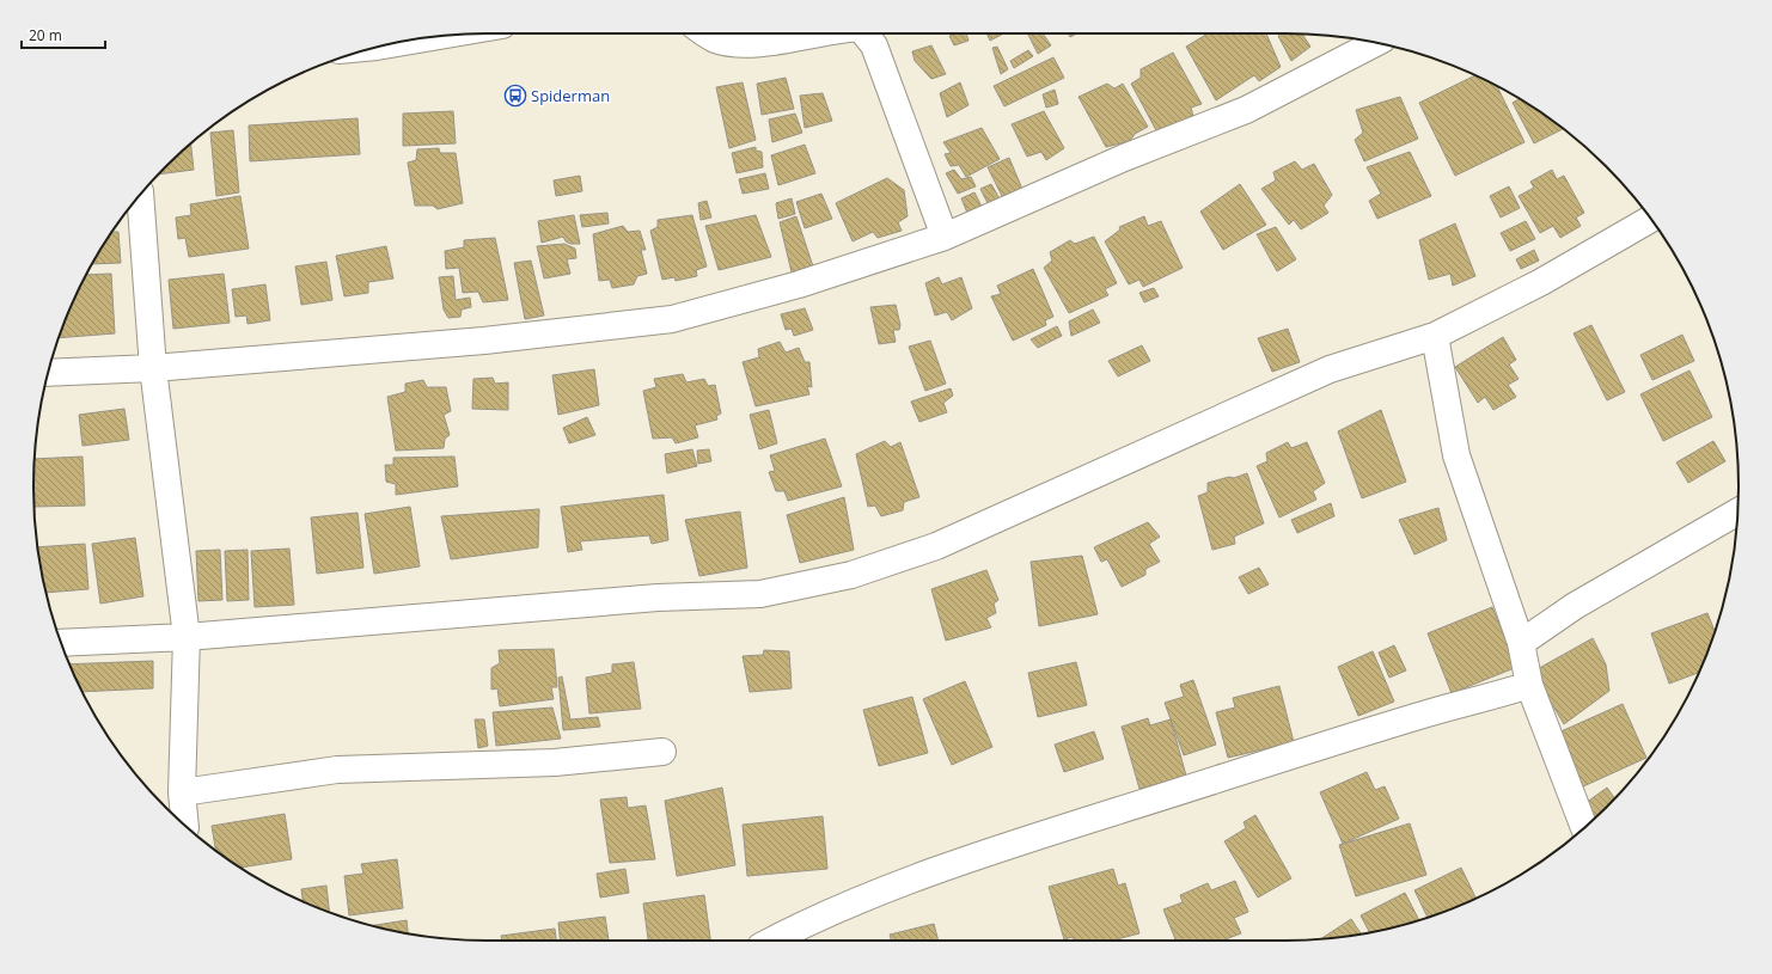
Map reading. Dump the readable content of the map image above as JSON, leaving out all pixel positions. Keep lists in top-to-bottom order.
{
  "places": {
    "bus stop": ["Spiderman"]
  },
  "scale_bar": "20 m"
}
